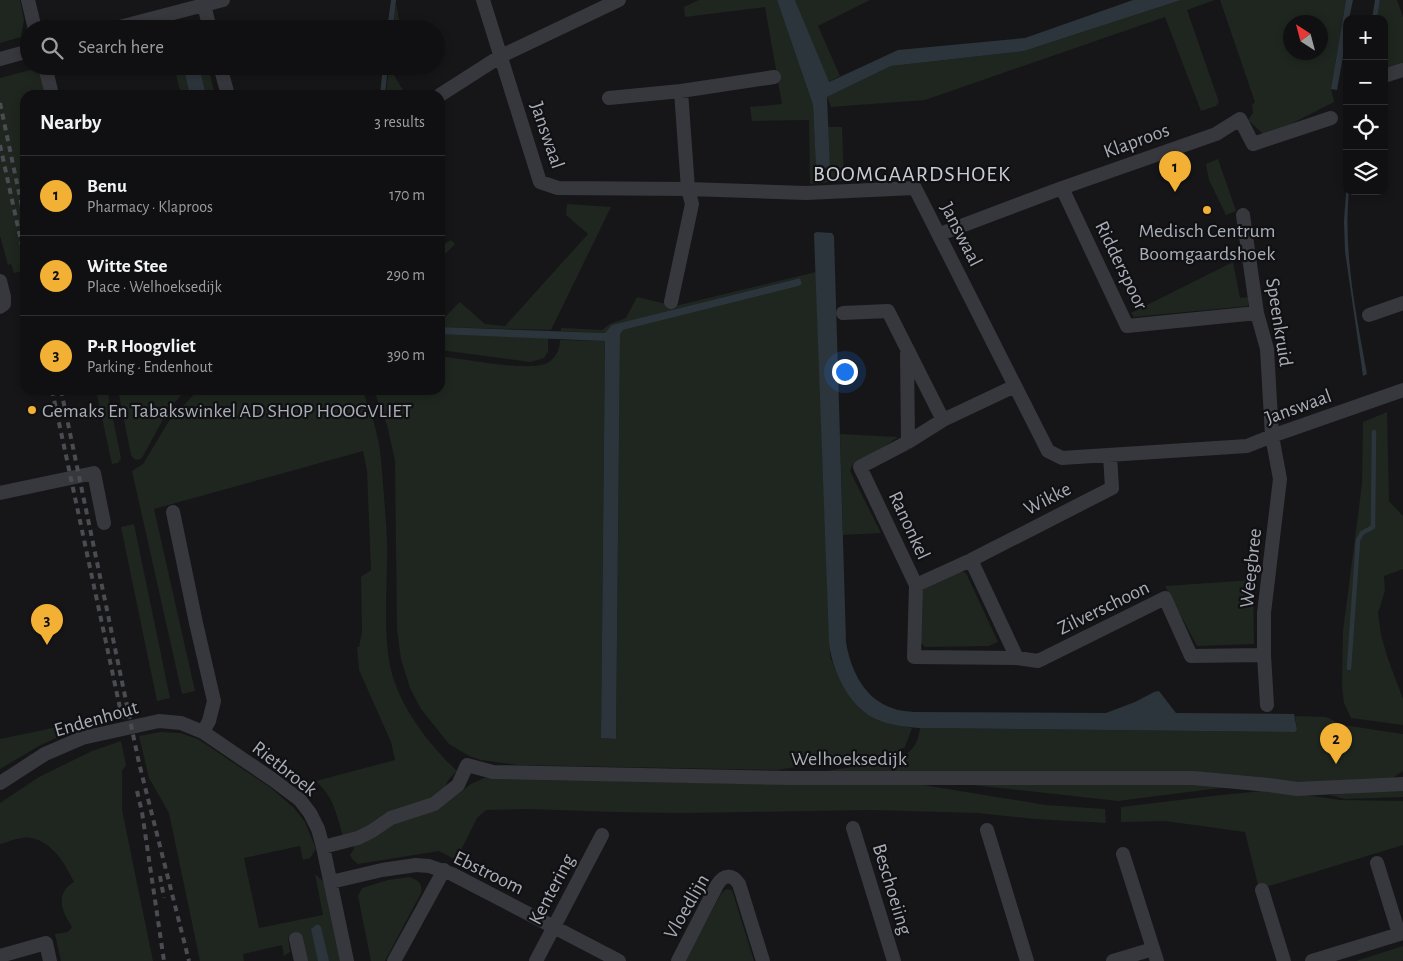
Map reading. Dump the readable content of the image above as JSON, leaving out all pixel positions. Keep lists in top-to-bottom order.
{
  "streets": {
    "street": [
      "Janswaal",
      "Klaproos",
      "Ridderspoor",
      "Speenkruid",
      "Wikke",
      "Ranonkel",
      "Weegbree",
      "Zilverschoon",
      "Endenhout",
      "Welhoeksedijk",
      "Rietbroek",
      "Ebstroom",
      "Kentering",
      "Beschoeiing",
      "Vloedlijn"
    ]
  },
  "crossings": [
    ["Janswaal", "Klaproos"],
    ["Janswaal", "Speenkruid"],
    ["Janswaal", "Wikke"],
    ["Janswaal", "Ranonkel"],
    ["Janswaal", "Weegbree"],
    ["Klaproos", "Ridderspoor"],
    ["Ridderspoor", "Speenkruid"],
    ["Speenkruid", "Weegbree"],
    ["Ranonkel", "Zilverschoon"],
    ["Weegbree", "Zilverschoon"],
    ["Endenhout", "Rietbroek"],
    ["Welhoeksedijk", "Rietbroek"],
    ["Rietbroek", "Ebstroom"],
    ["Ebstroom", "Kentering"]
  ],
  "districts": ["BOOMGAARDSHOEK"],
  "places": ["Medisch Centrum Boomgaardshoek", "Gemaks En Tabakswinkel AD SHOP HOOGVLIET"],
  "north": "top left",
  "page": {
    "map_buttons": ["+", "−"],
    "search": "Search here",
    "heading": ["Nearby", "3 results"],
    "pins": ["1", "3", "2"],
    "list": [
      {
        "mark": "1",
        "name": "Benu",
        "note": "Pharmacy · Klaproos",
        "value": "170 m"
      },
      {
        "mark": "2",
        "name": "Witte Stee",
        "note": "Place · Welhoeksedijk",
        "value": "290 m"
      },
      {
        "mark": "3",
        "name": "P+R Hoogvliet",
        "note": "Parking · Endenhout",
        "value": "390 m"
      }
    ]
  }
}
